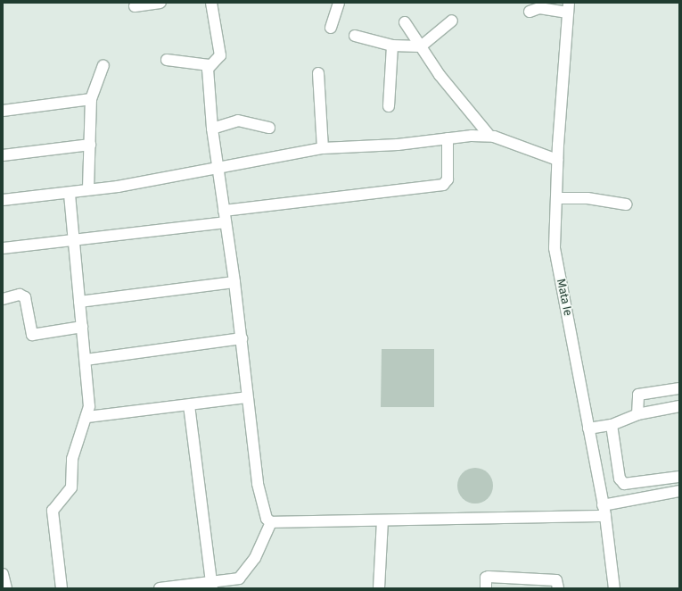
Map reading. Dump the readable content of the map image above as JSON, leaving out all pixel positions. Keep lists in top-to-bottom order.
{
  "streets": {
    "street": ["Mata Ie"]
  }
}
